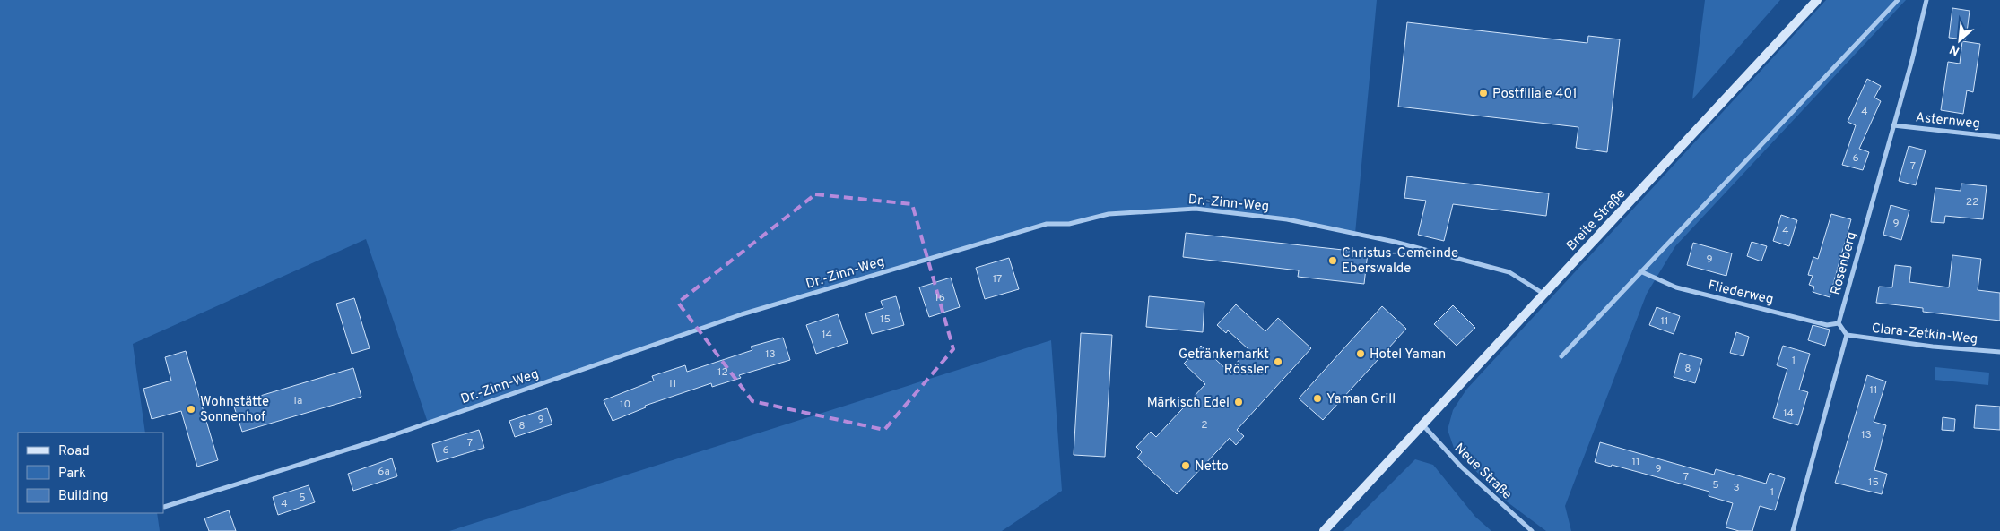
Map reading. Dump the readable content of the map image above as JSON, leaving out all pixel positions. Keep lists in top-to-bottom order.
{
  "streets": {
    "main road": ["Breite Straße"],
    "street": [
      "Asternweg",
      "Dr.-Zinn-Weg",
      "Rosenberg",
      "Fliederweg",
      "Clara-Zetkin-Weg",
      "Neue Straße"
    ]
  },
  "crossings": [
    ["Asternweg", "Rosenberg"],
    ["Dr.-Zinn-Weg", "Breite Straße"],
    ["Breite Straße", "Neue Straße"],
    ["Rosenberg", "Fliederweg"]
  ],
  "places": [
    "Postfiliale 401",
    "Christus-Gemeinde Eberswalde",
    "Hotel Yaman",
    "Getränkemarkt Rössler",
    "Yaman Grill",
    "Märkisch Edel",
    "Wohnstätte Sonnenhof",
    "Netto"
  ],
  "house_numbers": [
    "4",
    "6",
    "7",
    "22",
    "9",
    "4",
    "9",
    "17",
    "16",
    "15",
    "11",
    "14",
    "13",
    "1",
    "8",
    "12",
    "11",
    "11",
    "1a",
    "10",
    "14",
    "9",
    "2",
    "8",
    "13",
    "7",
    "6",
    "11",
    "9",
    "6a",
    "7",
    "15",
    "5",
    "3",
    "1",
    "5",
    "4"
  ],
  "legend": ["Road", "Park", "Building"],
  "north": "bottom left"
}
